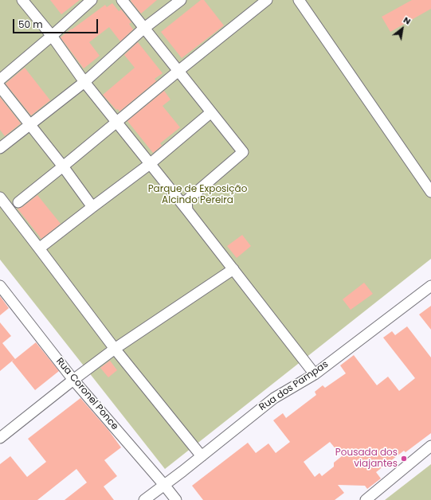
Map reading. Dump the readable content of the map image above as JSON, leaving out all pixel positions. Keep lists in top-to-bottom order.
{
  "streets": {
    "street": ["Rua dos Pampas", "Rua Coronel Ponce"]
  },
  "crossings": [
    ["Rua dos Pampas", "Rua Coronel Ponce"]
  ],
  "parks": ["Parque de Exposição Alcindo Pereira"],
  "places": ["Pousada dos viajantes"],
  "scale_bar": "50 m",
  "north": "top right"
}
